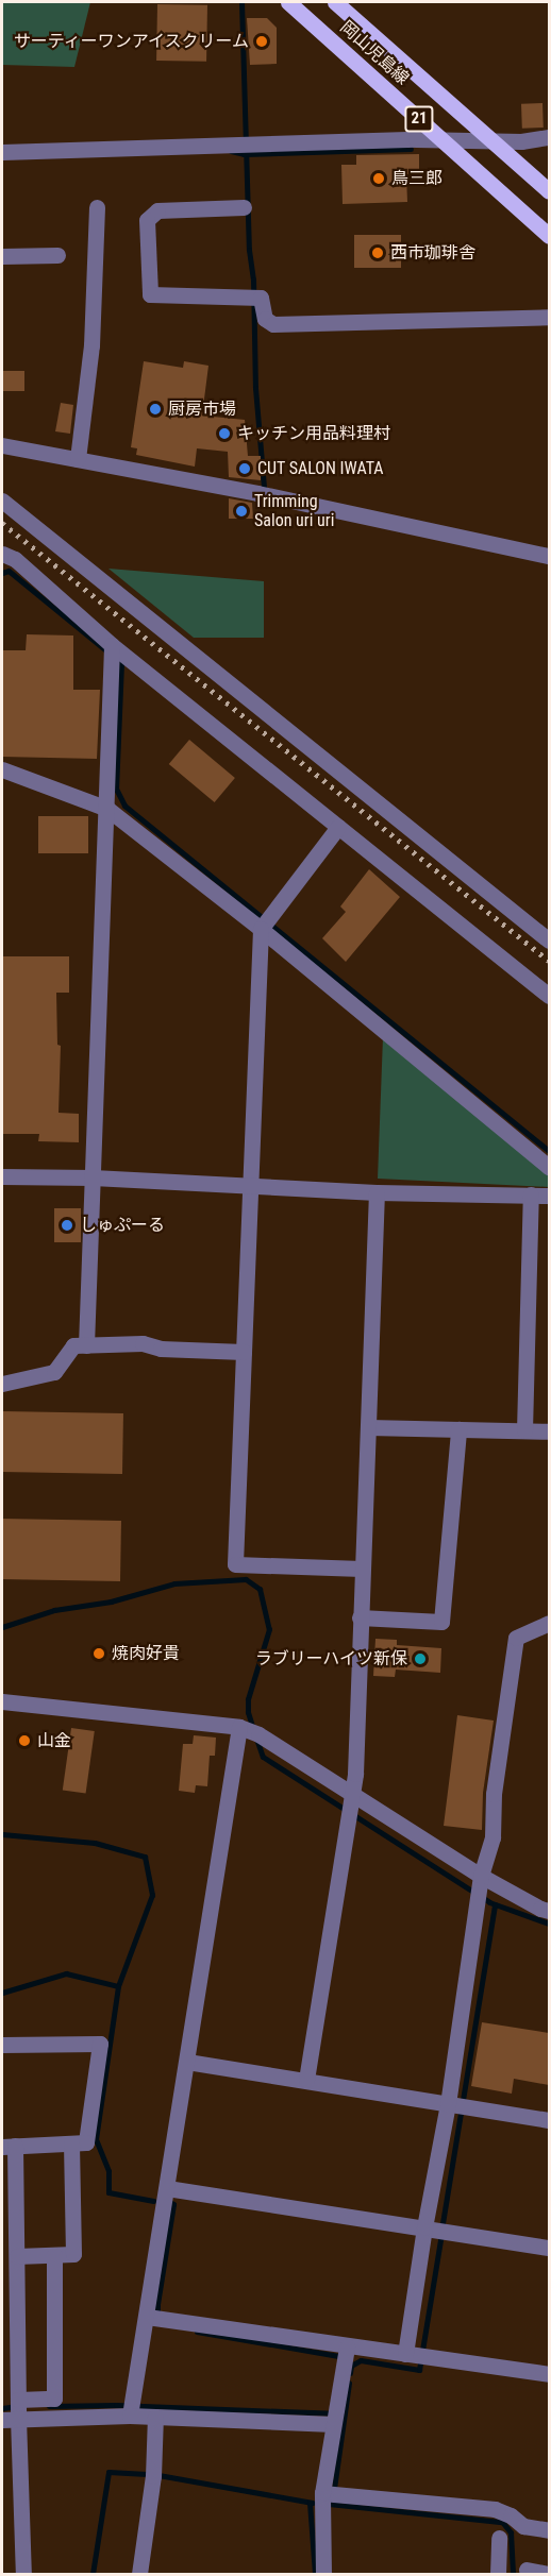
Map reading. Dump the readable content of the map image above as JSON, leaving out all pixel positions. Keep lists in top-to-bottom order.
{
  "streets": {
    "main road": ["岡山児島線", "21"]
  },
  "places": [
    "サーティーワンアイスクリーム",
    "鳥三郎",
    "西市珈琲舎",
    "厨房市場",
    "キッチン用品料理村",
    "CUT SALON IWATA",
    "Trimming Salon uri uri",
    "しゅぷーる",
    "焼肉好貴",
    "ラブリーハイツ新保",
    "山金"
  ]
}
